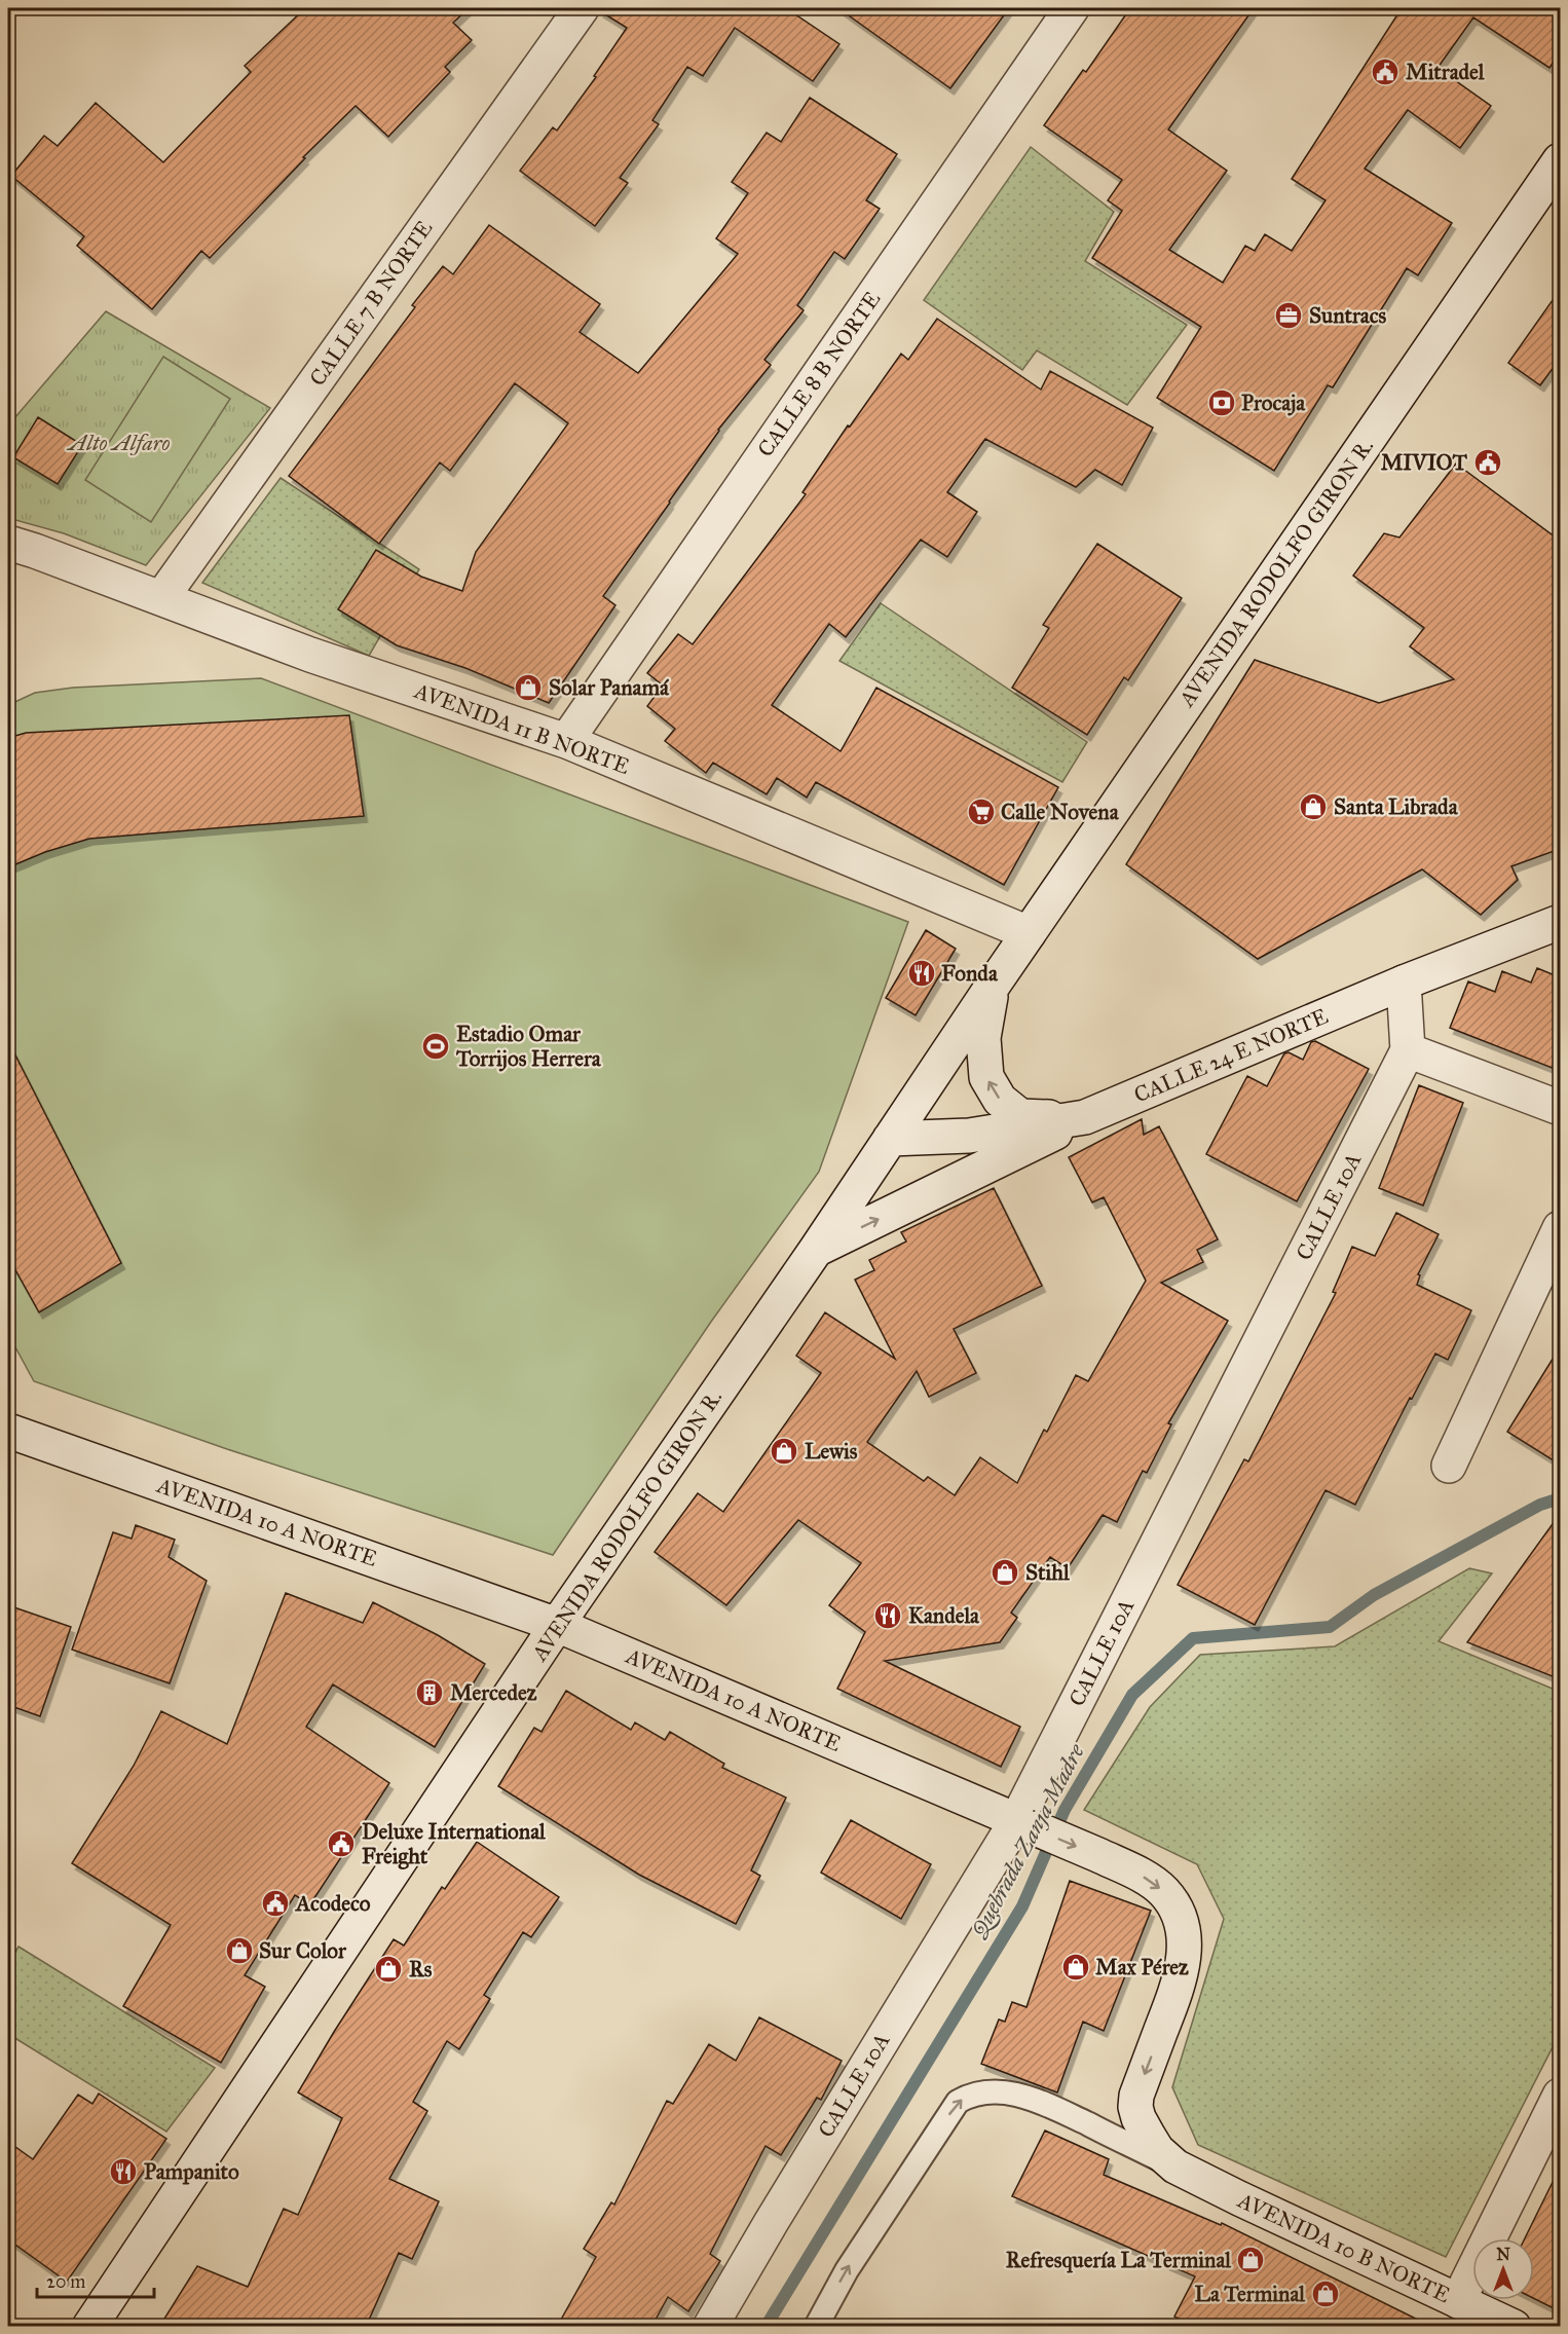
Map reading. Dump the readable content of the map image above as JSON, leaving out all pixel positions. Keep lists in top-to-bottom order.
{
  "streets": {
    "street": [
      "CALLE 7 B NORTE",
      "CALLE 8 B NORTE",
      "AVENIDA RODOLFO GIRON R.",
      "AVENIDA 11 B NORTE",
      "CALLE 24 E NORTE",
      "CALLE 10A",
      "AVENIDA 10 A NORTE",
      "AVENIDA 10 B NORTE"
    ]
  },
  "crossings": [
    ["CALLE 7 B NORTE", "AVENIDA 11 B NORTE"],
    ["CALLE 8 B NORTE", "AVENIDA 11 B NORTE"],
    ["AVENIDA RODOLFO GIRON R.", "AVENIDA 11 B NORTE"],
    ["AVENIDA RODOLFO GIRON R.", "CALLE 24 E NORTE"],
    ["AVENIDA RODOLFO GIRON R.", "AVENIDA 10 A NORTE"],
    ["CALLE 10A", "AVENIDA 10 A NORTE"],
    ["AVENIDA 10 A NORTE", "AVENIDA 10 B NORTE"]
  ],
  "water": ["Quebrada Zanja Madre"],
  "parks": ["Alto Alfaro"],
  "places": {
    "public building": [
      "Mitradel",
      "MIVIOT",
      "Deluxe International Freight",
      "Acodeco"
    ],
    "office": ["Suntracs"],
    "bank": ["Procaja"],
    "shop": [
      "Solar Panamá",
      "Santa Librada",
      "Lewis",
      "Stihl",
      "Sur Color",
      "Max Pérez",
      "Rs",
      "Refresquería La Terminal",
      "La Terminal"
    ],
    "supermarket": ["Calle Novena"],
    "restaurant": ["Fonda", "Kandela", "Pampanito"],
    "sports": ["Estadio Omar Torrijos Herrera"],
    "building": ["Mercedez"]
  },
  "scale_bar": "20 m",
  "north": "top"
}
